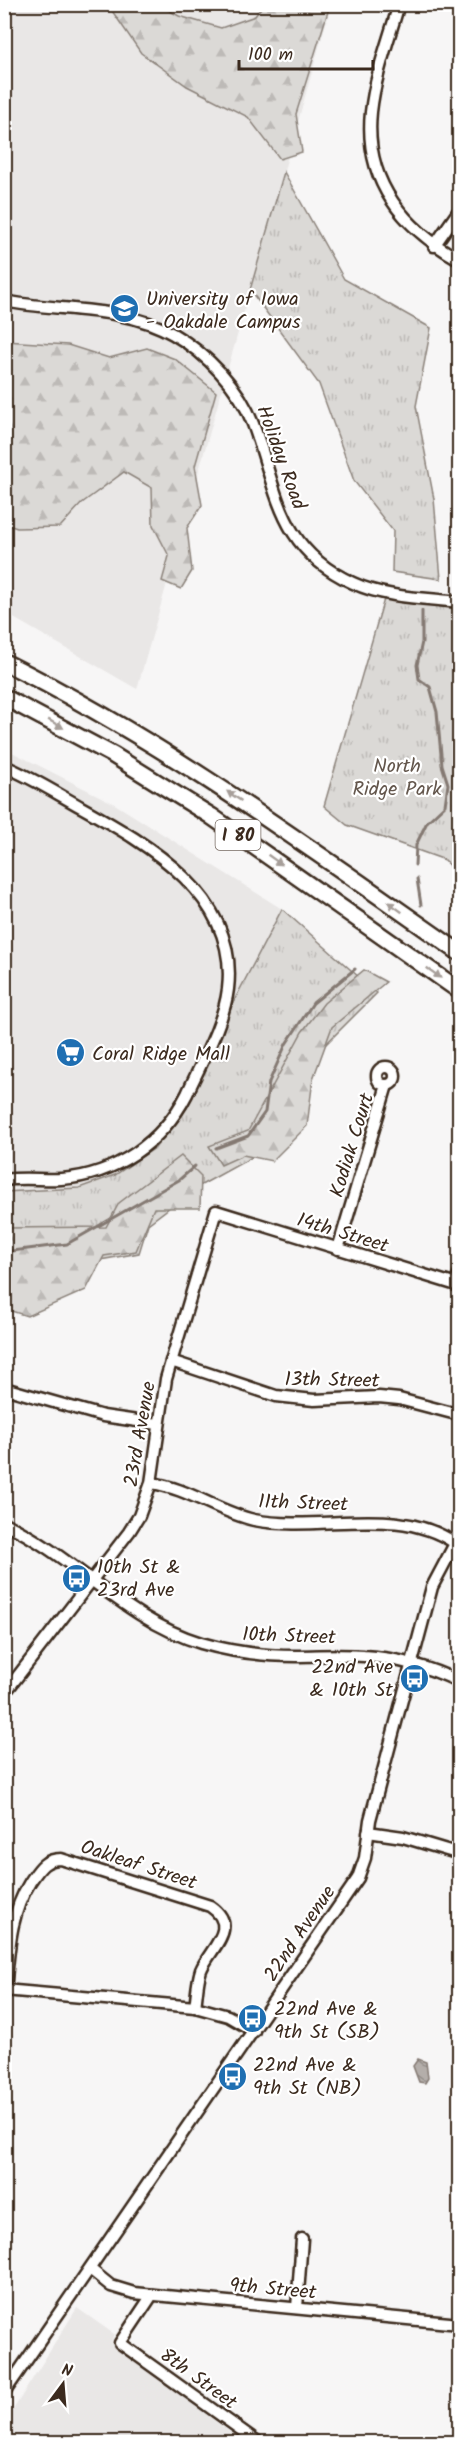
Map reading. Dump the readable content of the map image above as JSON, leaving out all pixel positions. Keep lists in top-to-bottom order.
{
  "streets": {
    "highway": ["I 80"],
    "street": [
      "Holiday Road",
      "Kodiak Court",
      "14th Street",
      "13th Street",
      "23rd Avenue",
      "11th Street",
      "10th Street",
      "Oakleaf Street",
      "22nd Avenue",
      "9th Street",
      "8th Street"
    ]
  },
  "crossings": [
    ["Kodiak Court", "14th Street"],
    ["14th Street", "23rd Avenue"],
    ["13th Street", "23rd Avenue"],
    ["23rd Avenue", "11th Street"],
    ["23rd Avenue", "10th Street"],
    ["11th Street", "22nd Avenue"],
    ["10th Street", "22nd Avenue"],
    ["22nd Avenue", "9th Street"],
    ["9th Street", "8th Street"]
  ],
  "parks": ["North Ridge Park"],
  "places": {
    "school or university": ["University of Iowa - Oakdale Campus"],
    "supermarket": ["Coral Ridge Mall"],
    "bus stop": [
      "10th St & 23rd Ave",
      "22nd Ave & 10th St",
      "22nd Ave & 9th St (SB)",
      "22nd Ave & 9th St (NB)"
    ]
  },
  "scale_bar": "100 m",
  "north": "top"
}
